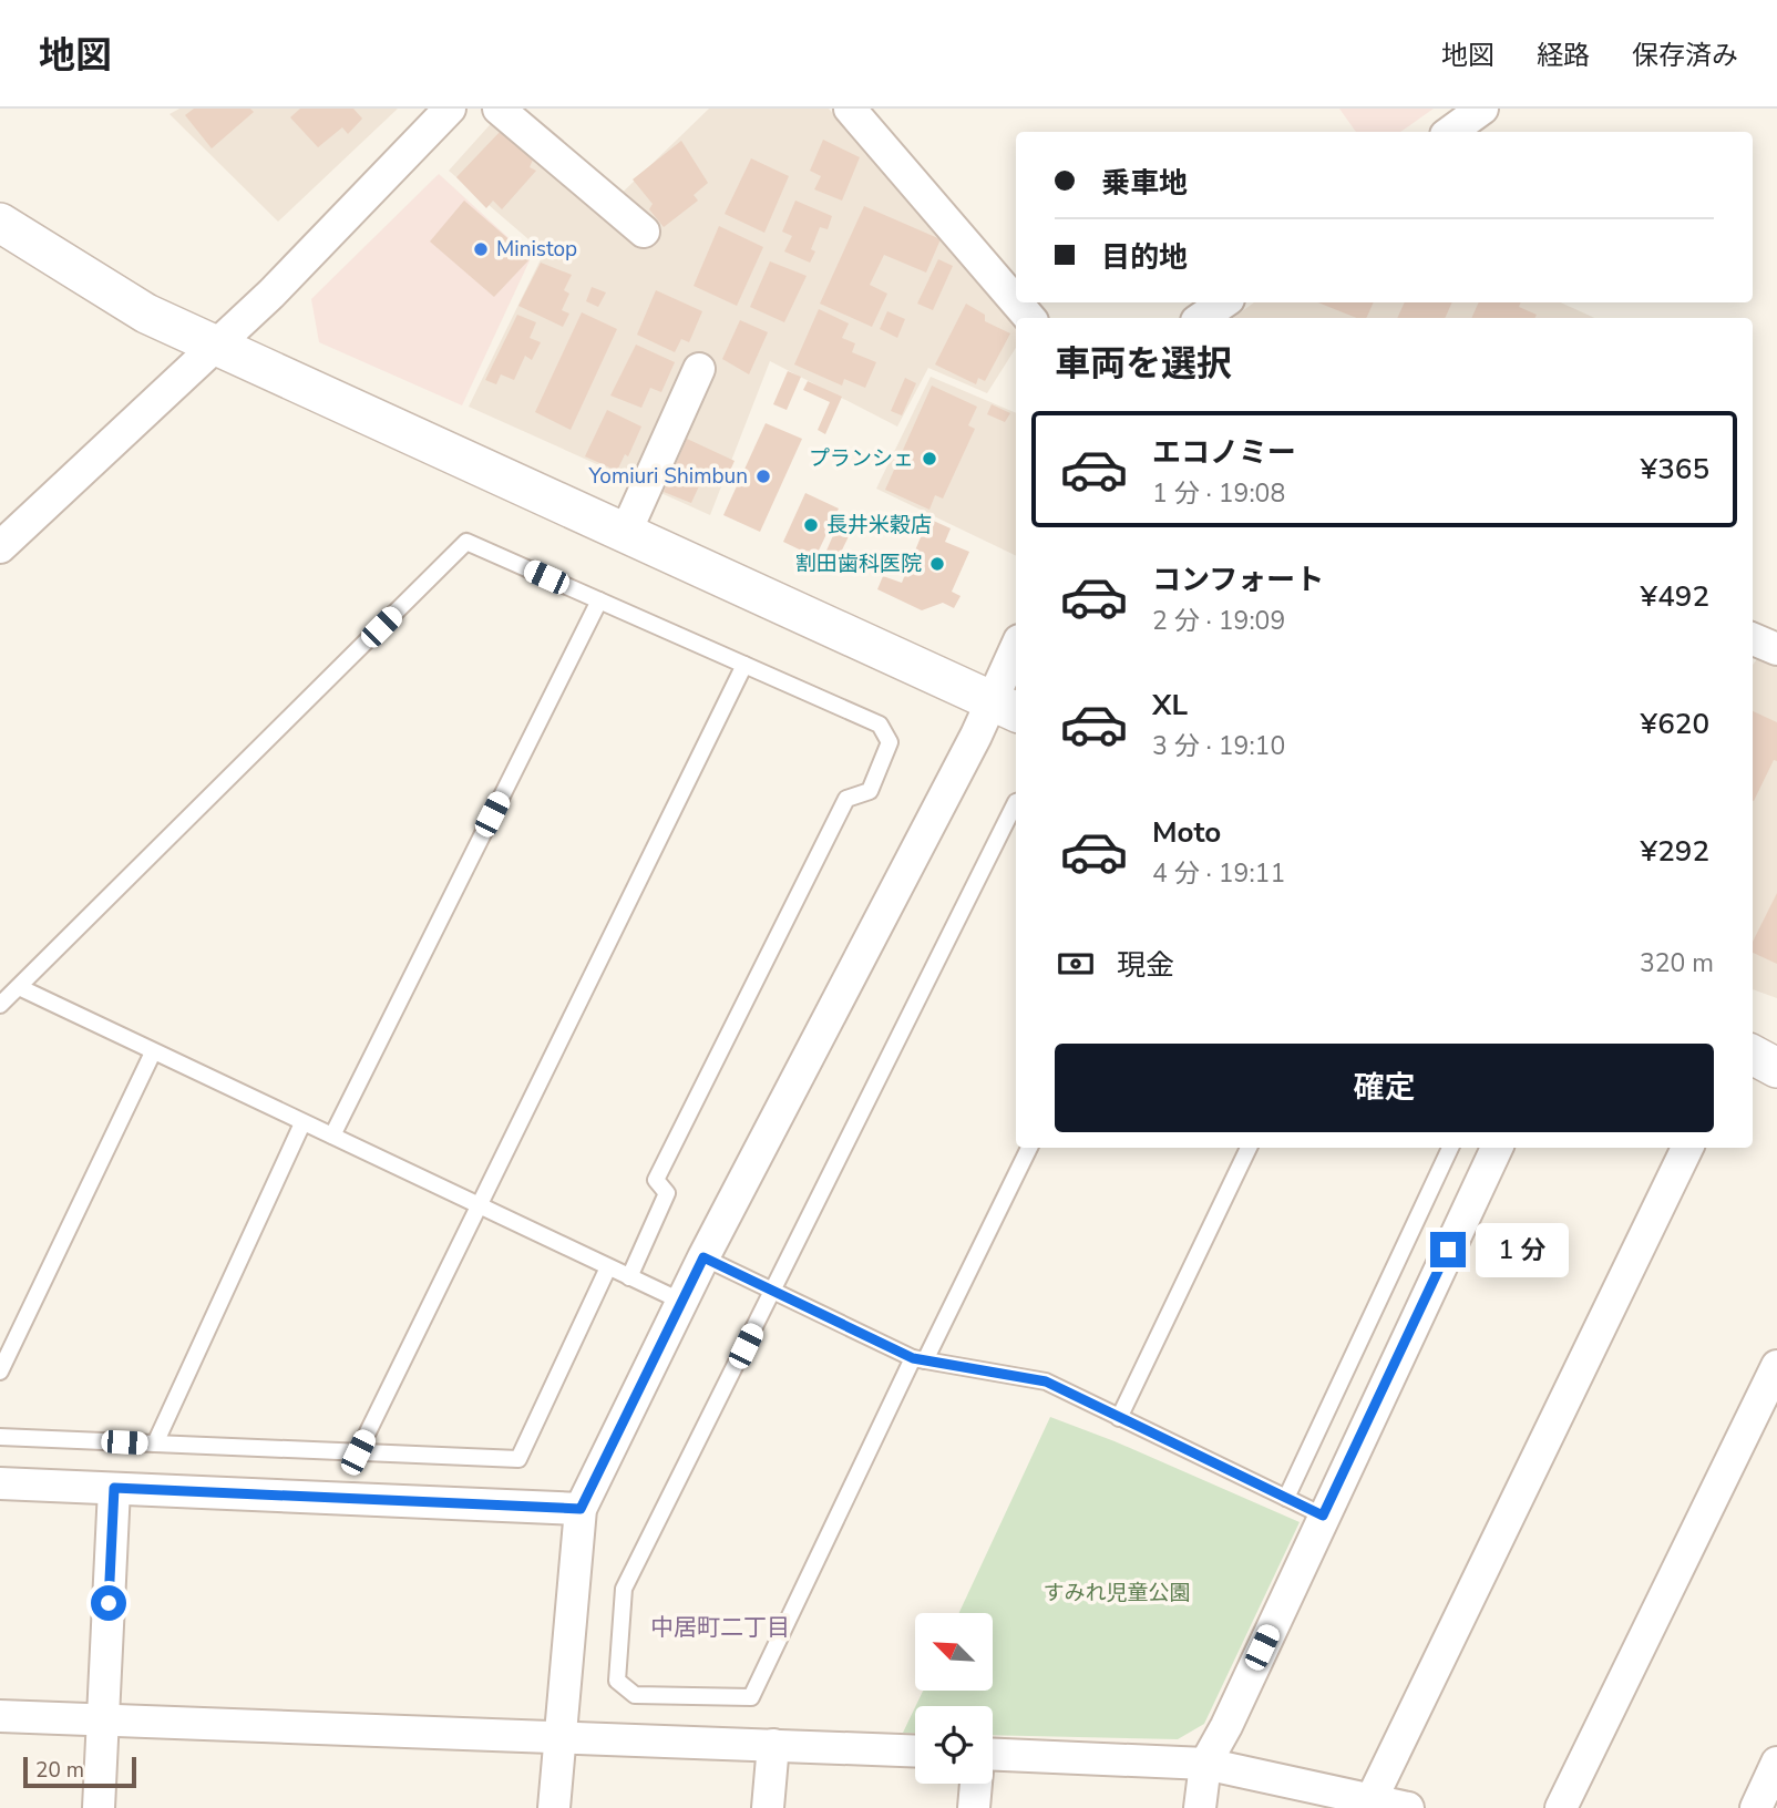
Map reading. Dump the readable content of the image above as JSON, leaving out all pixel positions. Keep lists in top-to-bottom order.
{
  "districts": ["中居町二丁目"],
  "parks": ["すみれ児童公園"],
  "places": [
    "Ministop",
    "プランシェ",
    "Yomiuri Shimbun",
    "長井米穀店",
    "割田歯科医院"
  ],
  "scale_bar": "20 m",
  "north": "top left",
  "page": {
    "header": "地図",
    "nav": ["地図", "経路", "保存済み"],
    "banner": ["乗車地", "目的地"],
    "heading": "車両を選択",
    "list": [
      {
        "name": "エコノミー",
        "note": "1 分 · 19:08",
        "value": "¥365"
      },
      {
        "name": "コンフォート",
        "note": "2 分 · 19:09",
        "value": "¥492"
      },
      {
        "name": "XL",
        "note": "3 分 · 19:10",
        "value": "¥620"
      },
      {
        "name": "Moto",
        "note": "4 分 · 19:11",
        "value": "¥292"
      }
    ],
    "pay": ["現金", "320 m"],
    "buttons": "確定",
    "bubble": "1 分",
    "scale": "20 m"
  }
}
